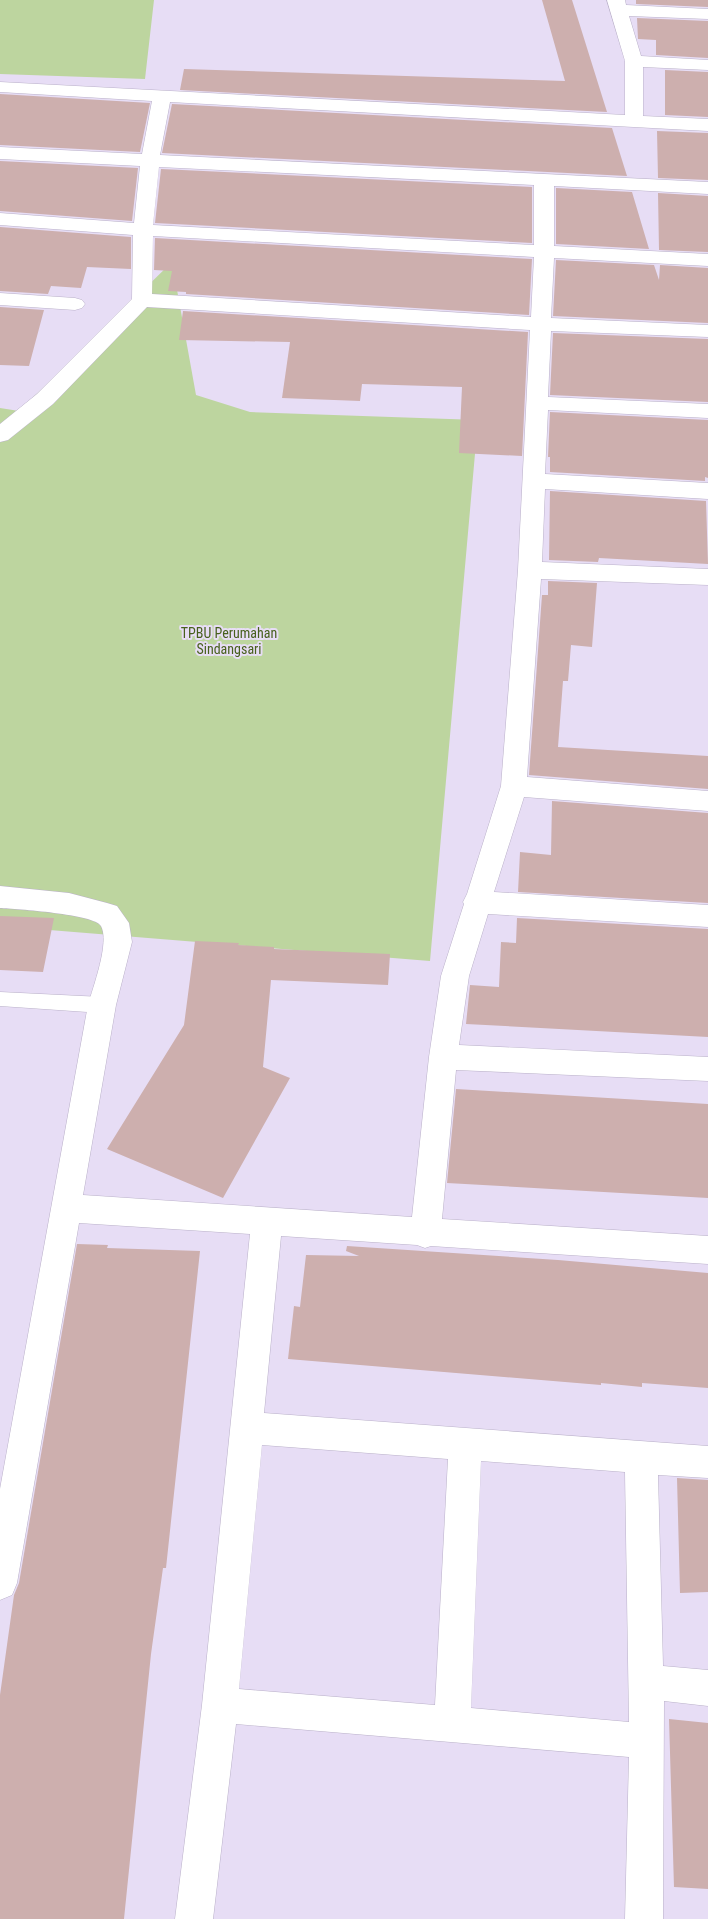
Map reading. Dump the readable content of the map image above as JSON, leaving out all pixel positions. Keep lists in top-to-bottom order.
{
  "parks": ["TPBU Perumahan Sindangsari"]
}
